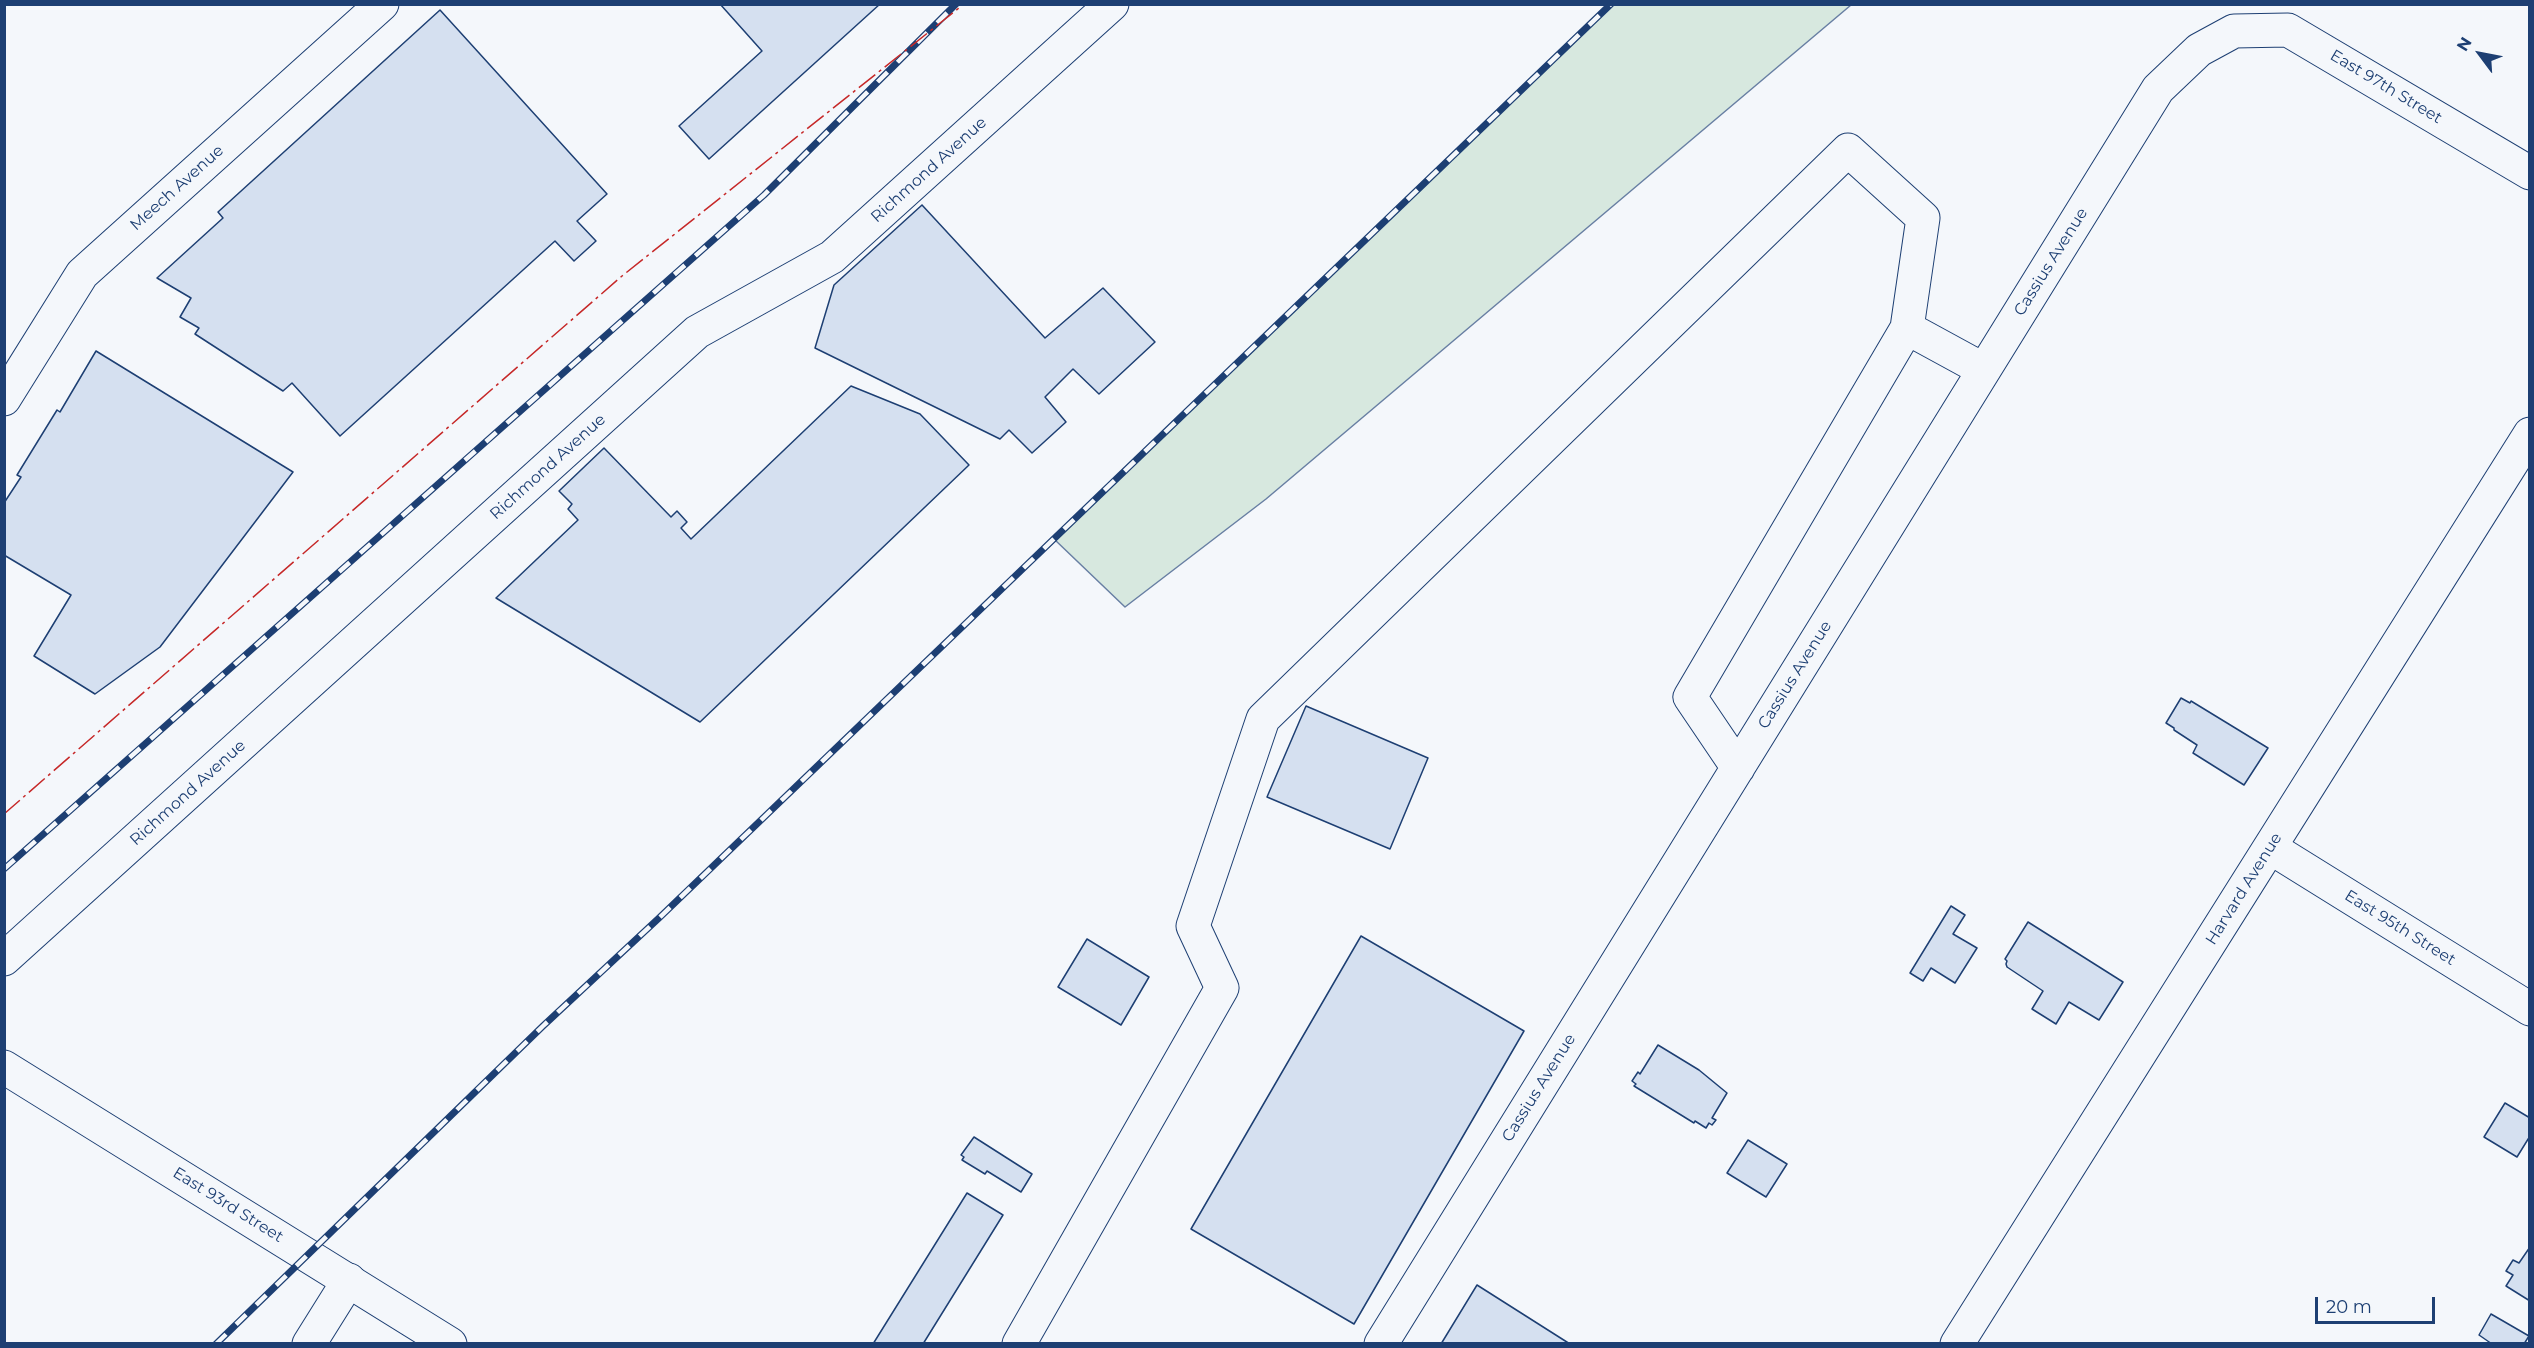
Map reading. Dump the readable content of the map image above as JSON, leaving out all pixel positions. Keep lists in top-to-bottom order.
{
  "streets": {
    "street": [
      "East 97th Street",
      "Richmond Avenue",
      "Meech Avenue",
      "Cassius Avenue",
      "Harvard Avenue",
      "East 95th Street",
      "East 93rd Street"
    ]
  },
  "crossings": [
    ["East 97th Street", "Cassius Avenue"],
    ["Harvard Avenue", "East 95th Street"]
  ],
  "scale_bar": "20 m",
  "north": "top left"
}
